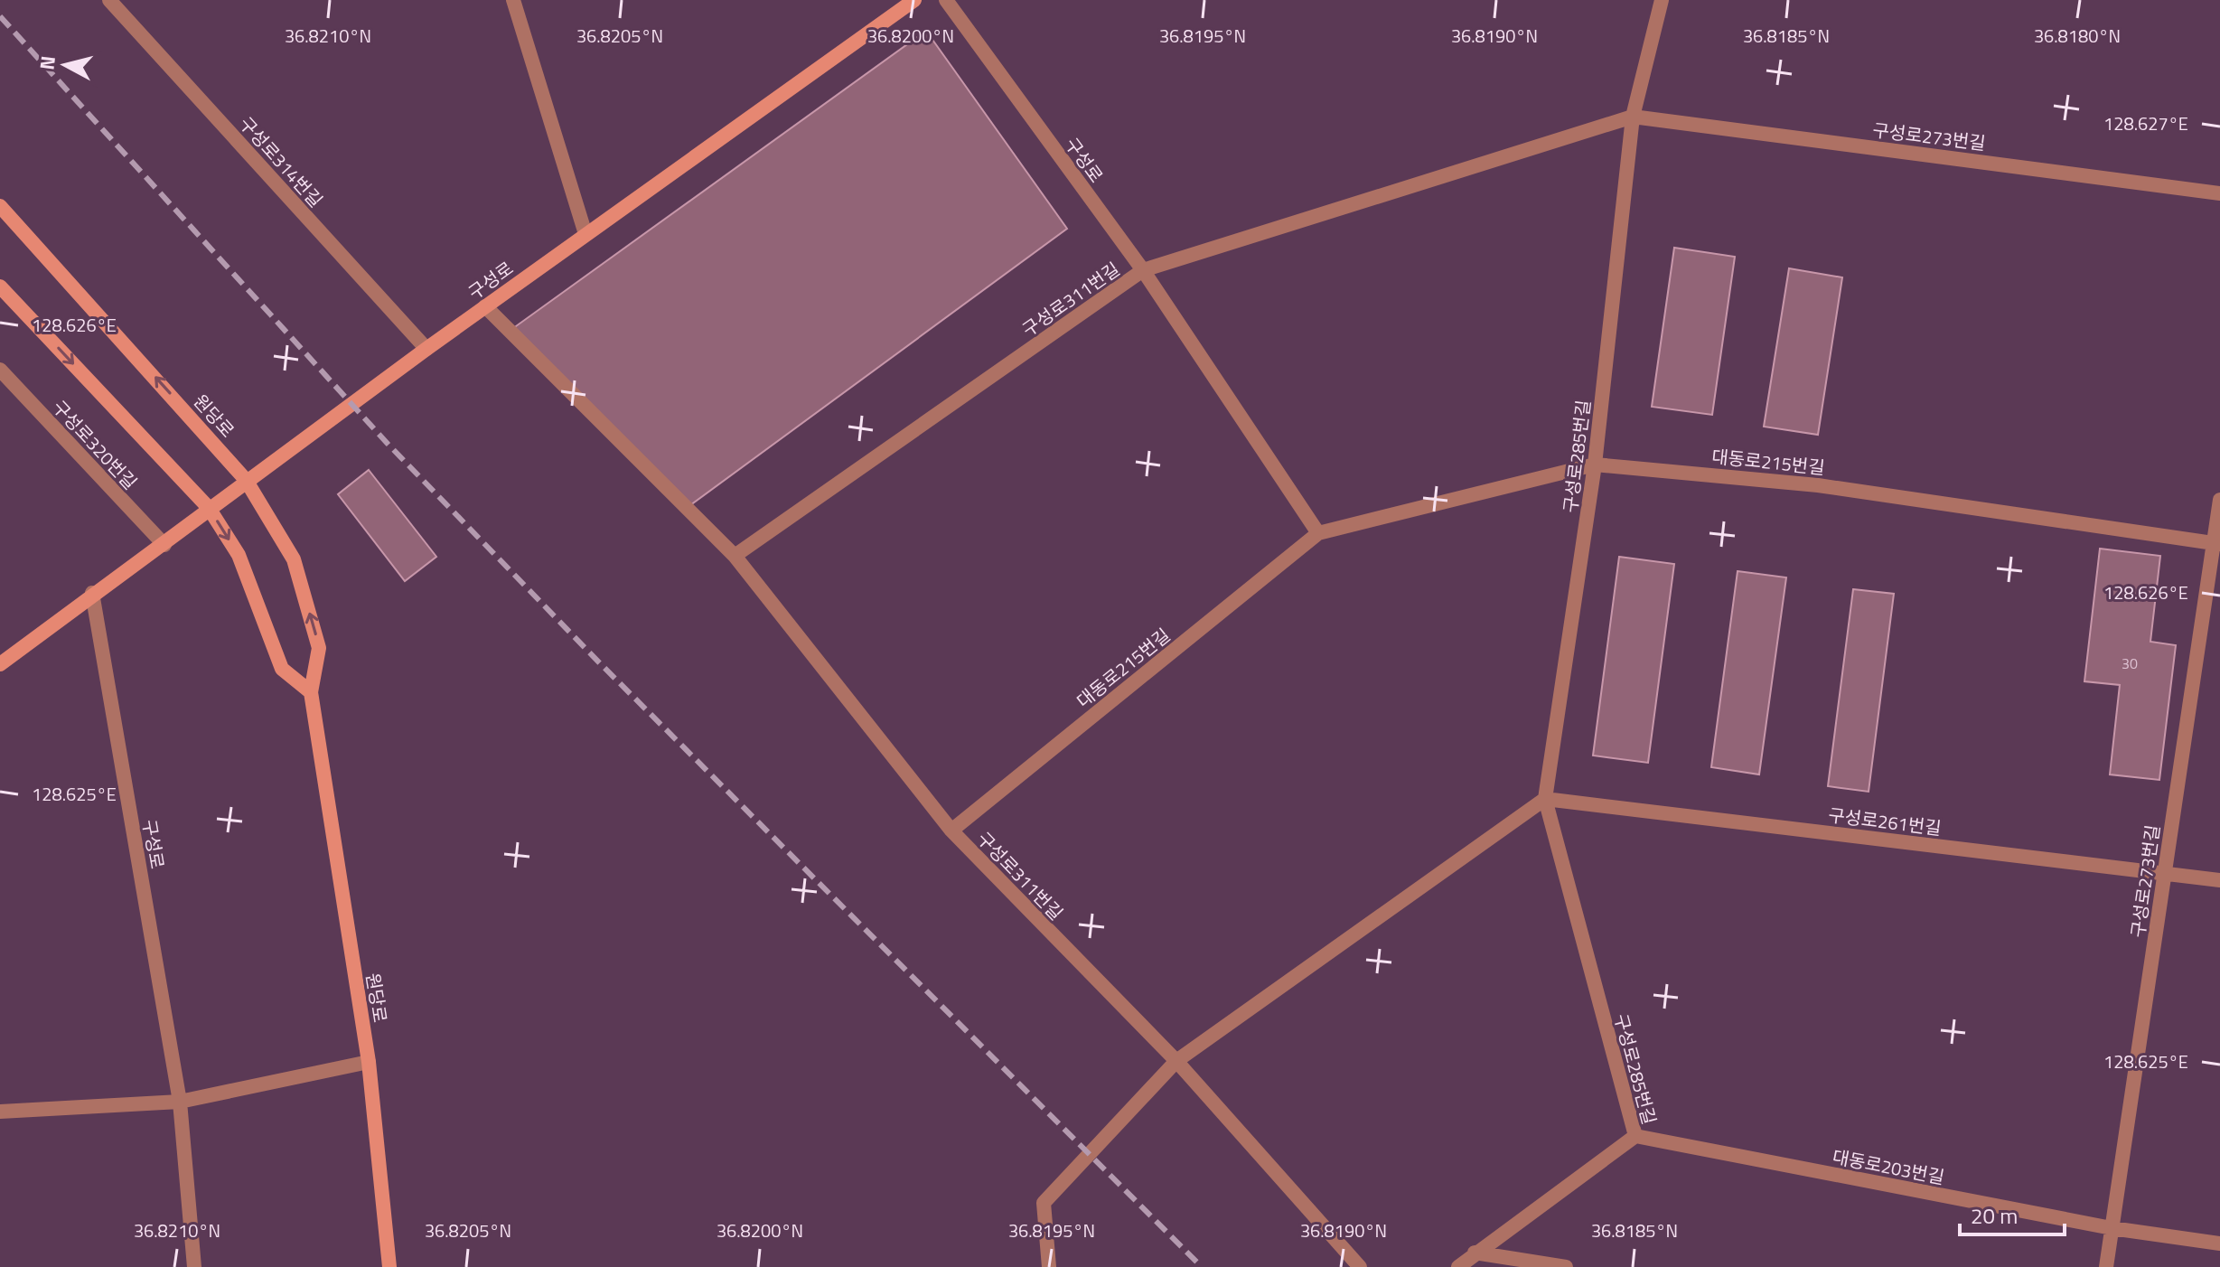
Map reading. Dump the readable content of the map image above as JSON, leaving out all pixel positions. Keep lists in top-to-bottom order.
{
  "streets": {
    "main road": ["구성로", "원당로"],
    "street": [
      "구성로273번길",
      "구성로314번길",
      "구성로311번길",
      "구성로320번길",
      "구성로285번길",
      "대동로215번길",
      "구성로261번길",
      "대동로203번길"
    ]
  },
  "crossings": [
    ["구성로273번길", "구성로285번길"],
    ["구성로273번길", "대동로215번길"],
    ["구성로273번길", "구성로261번길"],
    ["구성로273번길", "대동로203번길"],
    ["구성로", "구성로314번길"],
    ["구성로", "구성로311번길"],
    ["구성로", "원당로"],
    ["구성로", "구성로320번길"],
    ["구성로311번길", "대동로215번길"],
    ["구성로285번길", "대동로215번길"],
    ["구성로285번길", "구성로261번길"],
    ["구성로285번길", "대동로203번길"]
  ],
  "house_numbers": ["30"],
  "scale_bar": "20 m",
  "north": "left",
  "coordinates": [
    "36.8210°N",
    "36.8205°N",
    "36.8200°N",
    "36.8195°N",
    "36.8190°N",
    "36.8185°N",
    "36.8180°N",
    "128.627°E",
    "128.626°E",
    "128.625°E"
  ]
}
